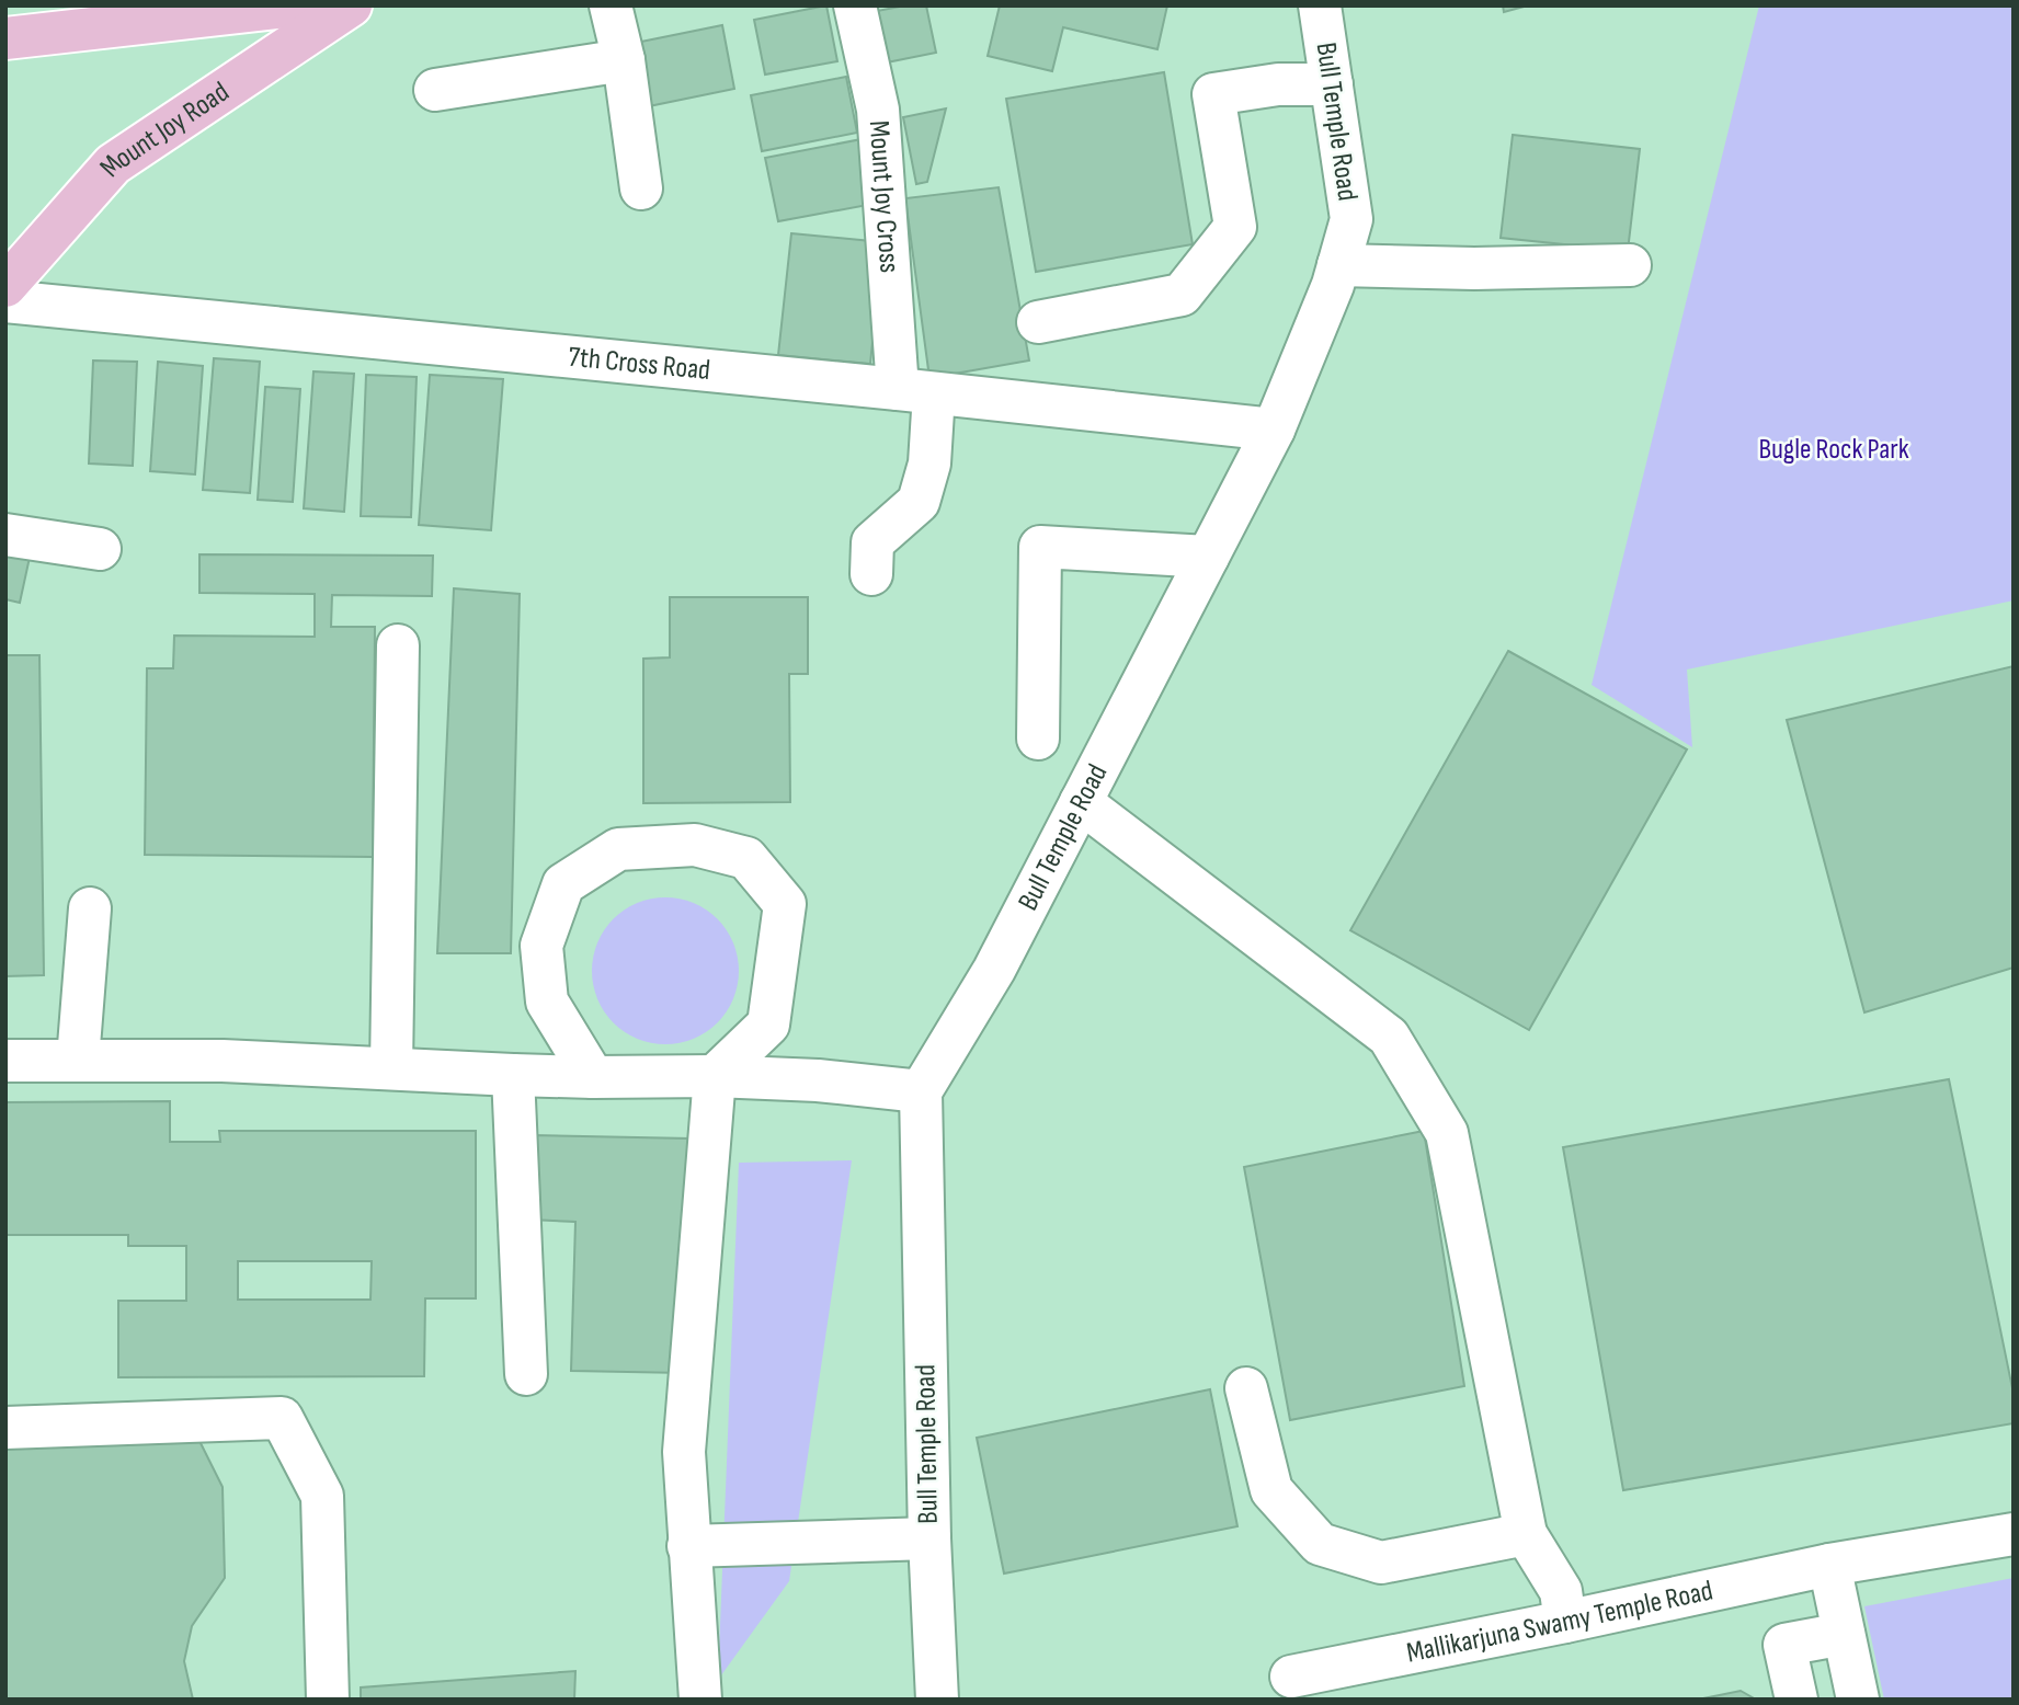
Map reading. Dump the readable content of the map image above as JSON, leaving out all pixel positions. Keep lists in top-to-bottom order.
{
  "streets": {
    "main road": ["Mount Joy Road"],
    "street": [
      "Bull Temple Road",
      "Mount Joy Cross",
      "7th Cross Road",
      "Mallikarjuna Swamy Temple Road"
    ]
  },
  "crossings": [
    ["Bull Temple Road", "7th Cross Road"],
    ["Mount Joy Cross", "7th Cross Road"]
  ],
  "parks": ["Bugle Rock Park"]
}
